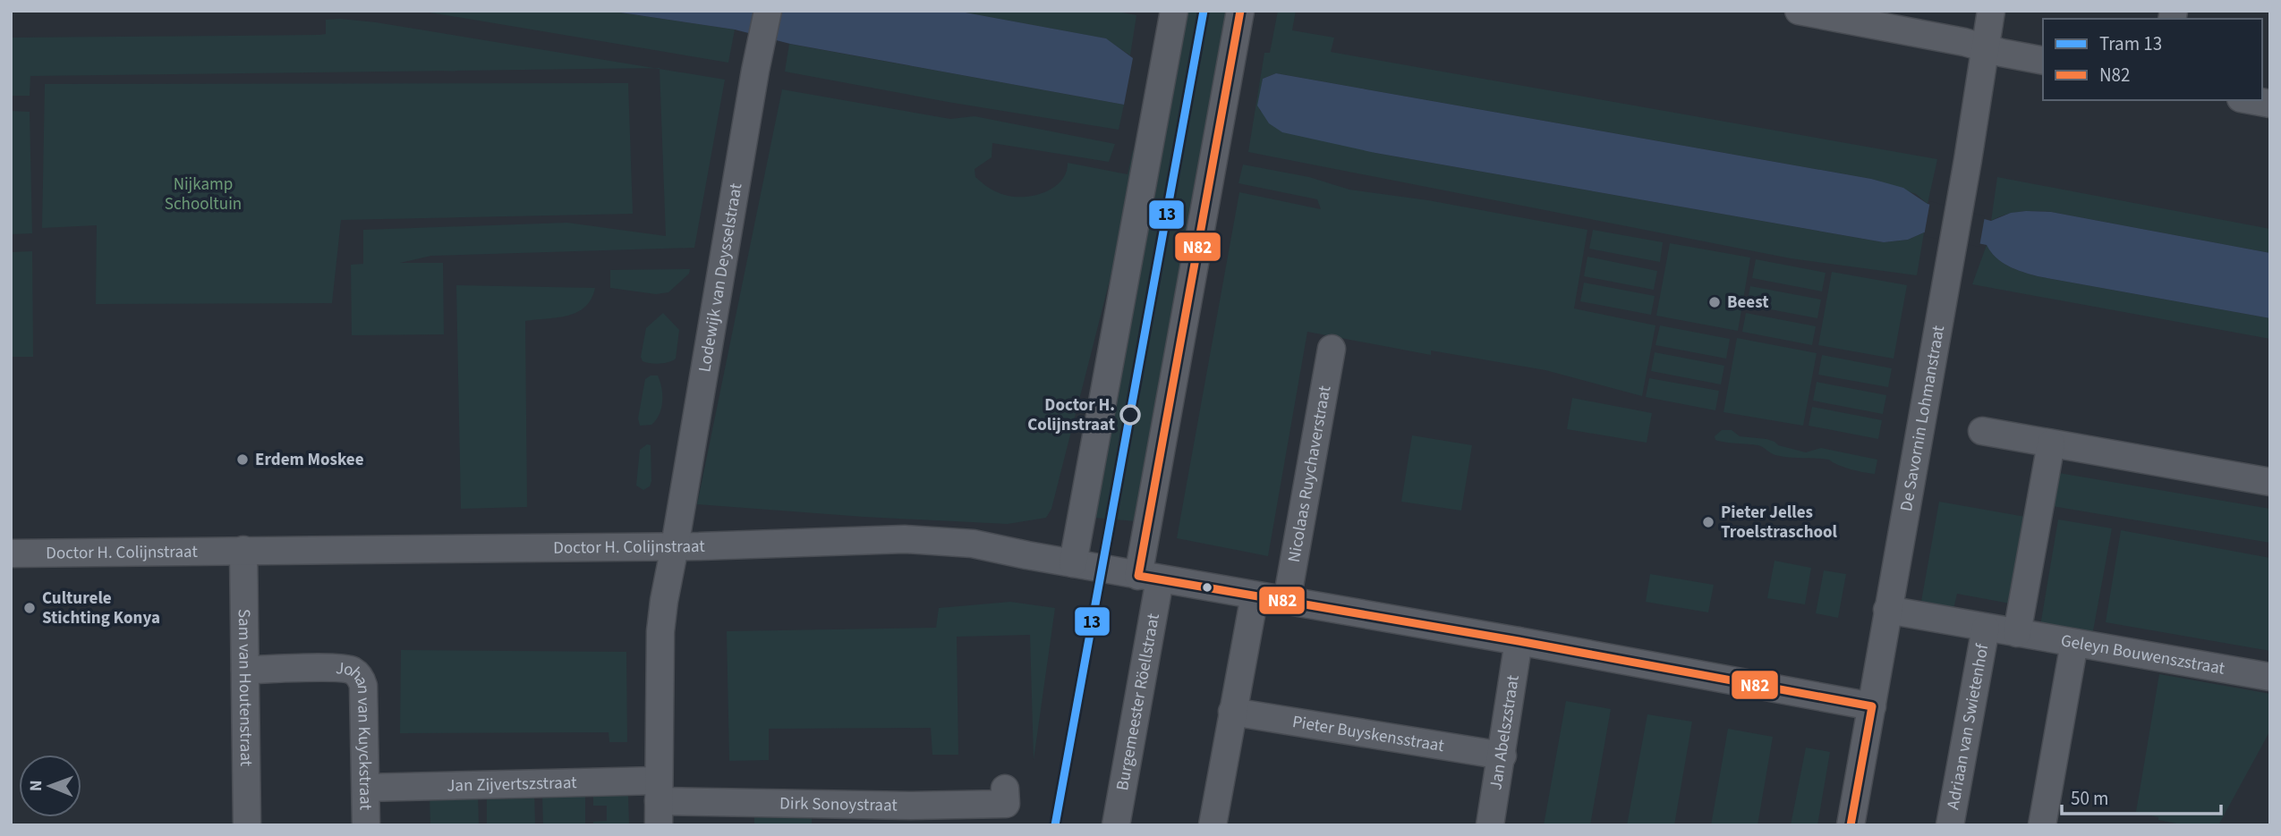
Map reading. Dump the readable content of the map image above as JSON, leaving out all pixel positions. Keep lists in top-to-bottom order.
{
  "streets": {
    "street": [
      "Lodewijk van Deysselstraat",
      "De Savornin Lohmanstraat",
      "Nicolaas Ruychaverstraat",
      "Doctor H. Colijnstraat",
      "Geleyn Bouwenszstraat",
      "Sam van Houtenstraat",
      "Burgemeester Röellstraat",
      "Adriaan van Swietenhof",
      "Pieter Buyskensstraat",
      "Jan Abelszstraat",
      "Johan van Kuyckstraat",
      "Jan Zijvertszstraat",
      "Dirk Sonoystraat"
    ]
  },
  "crossings": [
    ["Lodewijk van Deysselstraat", "Doctor H. Colijnstraat"],
    ["De Savornin Lohmanstraat", "Doctor H. Colijnstraat"],
    ["De Savornin Lohmanstraat", "Geleyn Bouwenszstraat"],
    ["Nicolaas Ruychaverstraat", "Doctor H. Colijnstraat"],
    ["Doctor H. Colijnstraat", "Sam van Houtenstraat"],
    ["Doctor H. Colijnstraat", "Burgemeester Röellstraat"],
    ["Doctor H. Colijnstraat", "Jan Abelszstraat"],
    ["Geleyn Bouwenszstraat", "Adriaan van Swietenhof"],
    ["Sam van Houtenstraat", "Johan van Kuyckstraat"],
    ["Pieter Buyskensstraat", "Jan Abelszstraat"],
    ["Johan van Kuyckstraat", "Jan Zijvertszstraat"],
    ["Jan Zijvertszstraat", "Dirk Sonoystraat"]
  ],
  "parks": ["Nijkamp Schooltuin"],
  "places": [
    "Beest",
    "Doctor H. Colijnstraat",
    "Erdem Moskee",
    "Pieter Jelles Troelstraschool",
    "Culturele Stichting Konya"
  ],
  "lines": ["tram line 13", "transit line N82"],
  "legend": ["Tram 13", "N82"],
  "scale_bar": "50 m",
  "north": "left"
}
